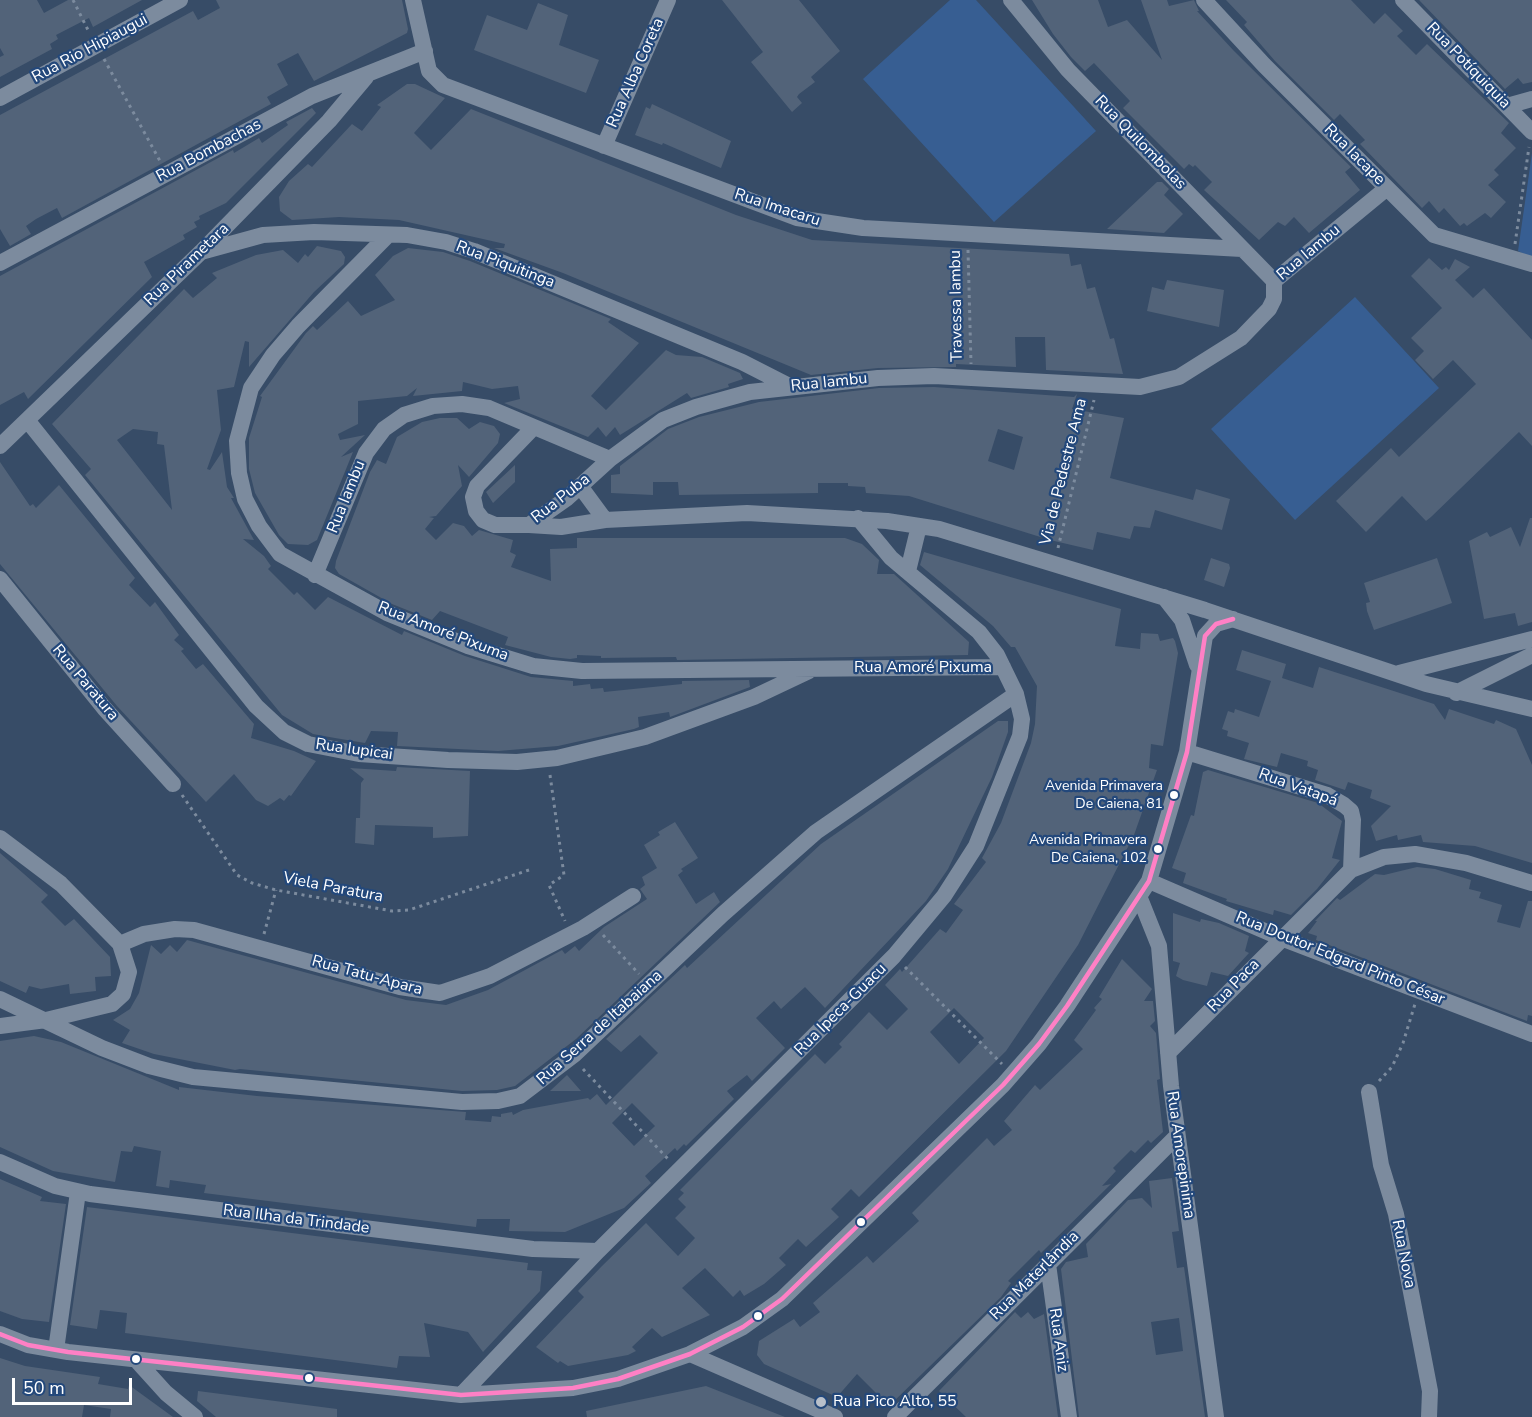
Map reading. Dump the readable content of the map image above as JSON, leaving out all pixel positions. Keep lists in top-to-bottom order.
{
  "streets": {
    "street": [
      "Rua Rio Hipiaugui",
      "Rua Potíquiquia",
      "Rua Alba Coreta",
      "Rua Quilombolas",
      "Rua Bombachas",
      "Rua Iacape",
      "Rua Imacaru",
      "Rua Iambu",
      "Rua Pirametara",
      "Rua Piquitinga",
      "Rua Puba",
      "Rua Amoré Pixuma",
      "Rua Paratura",
      "Rua Iupicai",
      "Rua Vatapá",
      "Rua Doutor Edgard Pinto César",
      "Rua Tatu-Apara",
      "Rua Paca",
      "Rua Ipeca-Guacu",
      "Rua Serra de Itabaiana",
      "Rua Amorepinima",
      "Rua Ilha da Trindade",
      "Rua Nova",
      "Rua Materlândia",
      "Rua Aniz"
    ],
    "path": ["Travessa Iambu", "Via de Pedestre Ama", "Viela Paratura"]
  },
  "crossings": [
    ["Rua Alba Coreta", "Rua Imacaru"],
    ["Rua Quilombolas", "Rua Imacaru"],
    ["Rua Quilombolas", "Rua Iambu"],
    ["Rua Bombachas", "Rua Imacaru"],
    ["Rua Bombachas", "Rua Pirametara"],
    ["Rua Iacape", "Rua Iambu"],
    ["Rua Imacaru", "Travessa Iambu"],
    ["Rua Iambu", "Rua Piquitinga"],
    ["Rua Iambu", "Travessa Iambu"],
    ["Rua Iambu", "Via de Pedestre Ama"],
    ["Rua Iambu", "Rua Puba"],
    ["Rua Iambu", "Rua Amoré Pixuma"],
    ["Rua Pirametara", "Rua Piquitinga"],
    ["Rua Pirametara", "Rua Iupicai"],
    ["Rua Piquitinga", "Rua Amoré Pixuma"],
    ["Rua Amoré Pixuma", "Rua Iupicai"],
    ["Rua Amoré Pixuma", "Rua Ipeca-Guacu"],
    ["Rua Paratura", "Viela Paratura"],
    ["Rua Vatapá", "Rua Paca"],
    ["Rua Doutor Edgard Pinto César", "Rua Paca"],
    ["Rua Paca", "Rua Amorepinima"],
    ["Rua Ipeca-Guacu", "Rua Serra de Itabaiana"],
    ["Rua Ipeca-Guacu", "Rua Ilha da Trindade"],
    ["Rua Amorepinima", "Rua Materlândia"],
    ["Rua Materlândia", "Rua Aniz"]
  ],
  "places": ["Avenida Primavera De Caiena, 81", "Avenida Primavera De Caiena, 102", "Rua Pico Alto, 55"],
  "scale_bar": "50 m"
}
